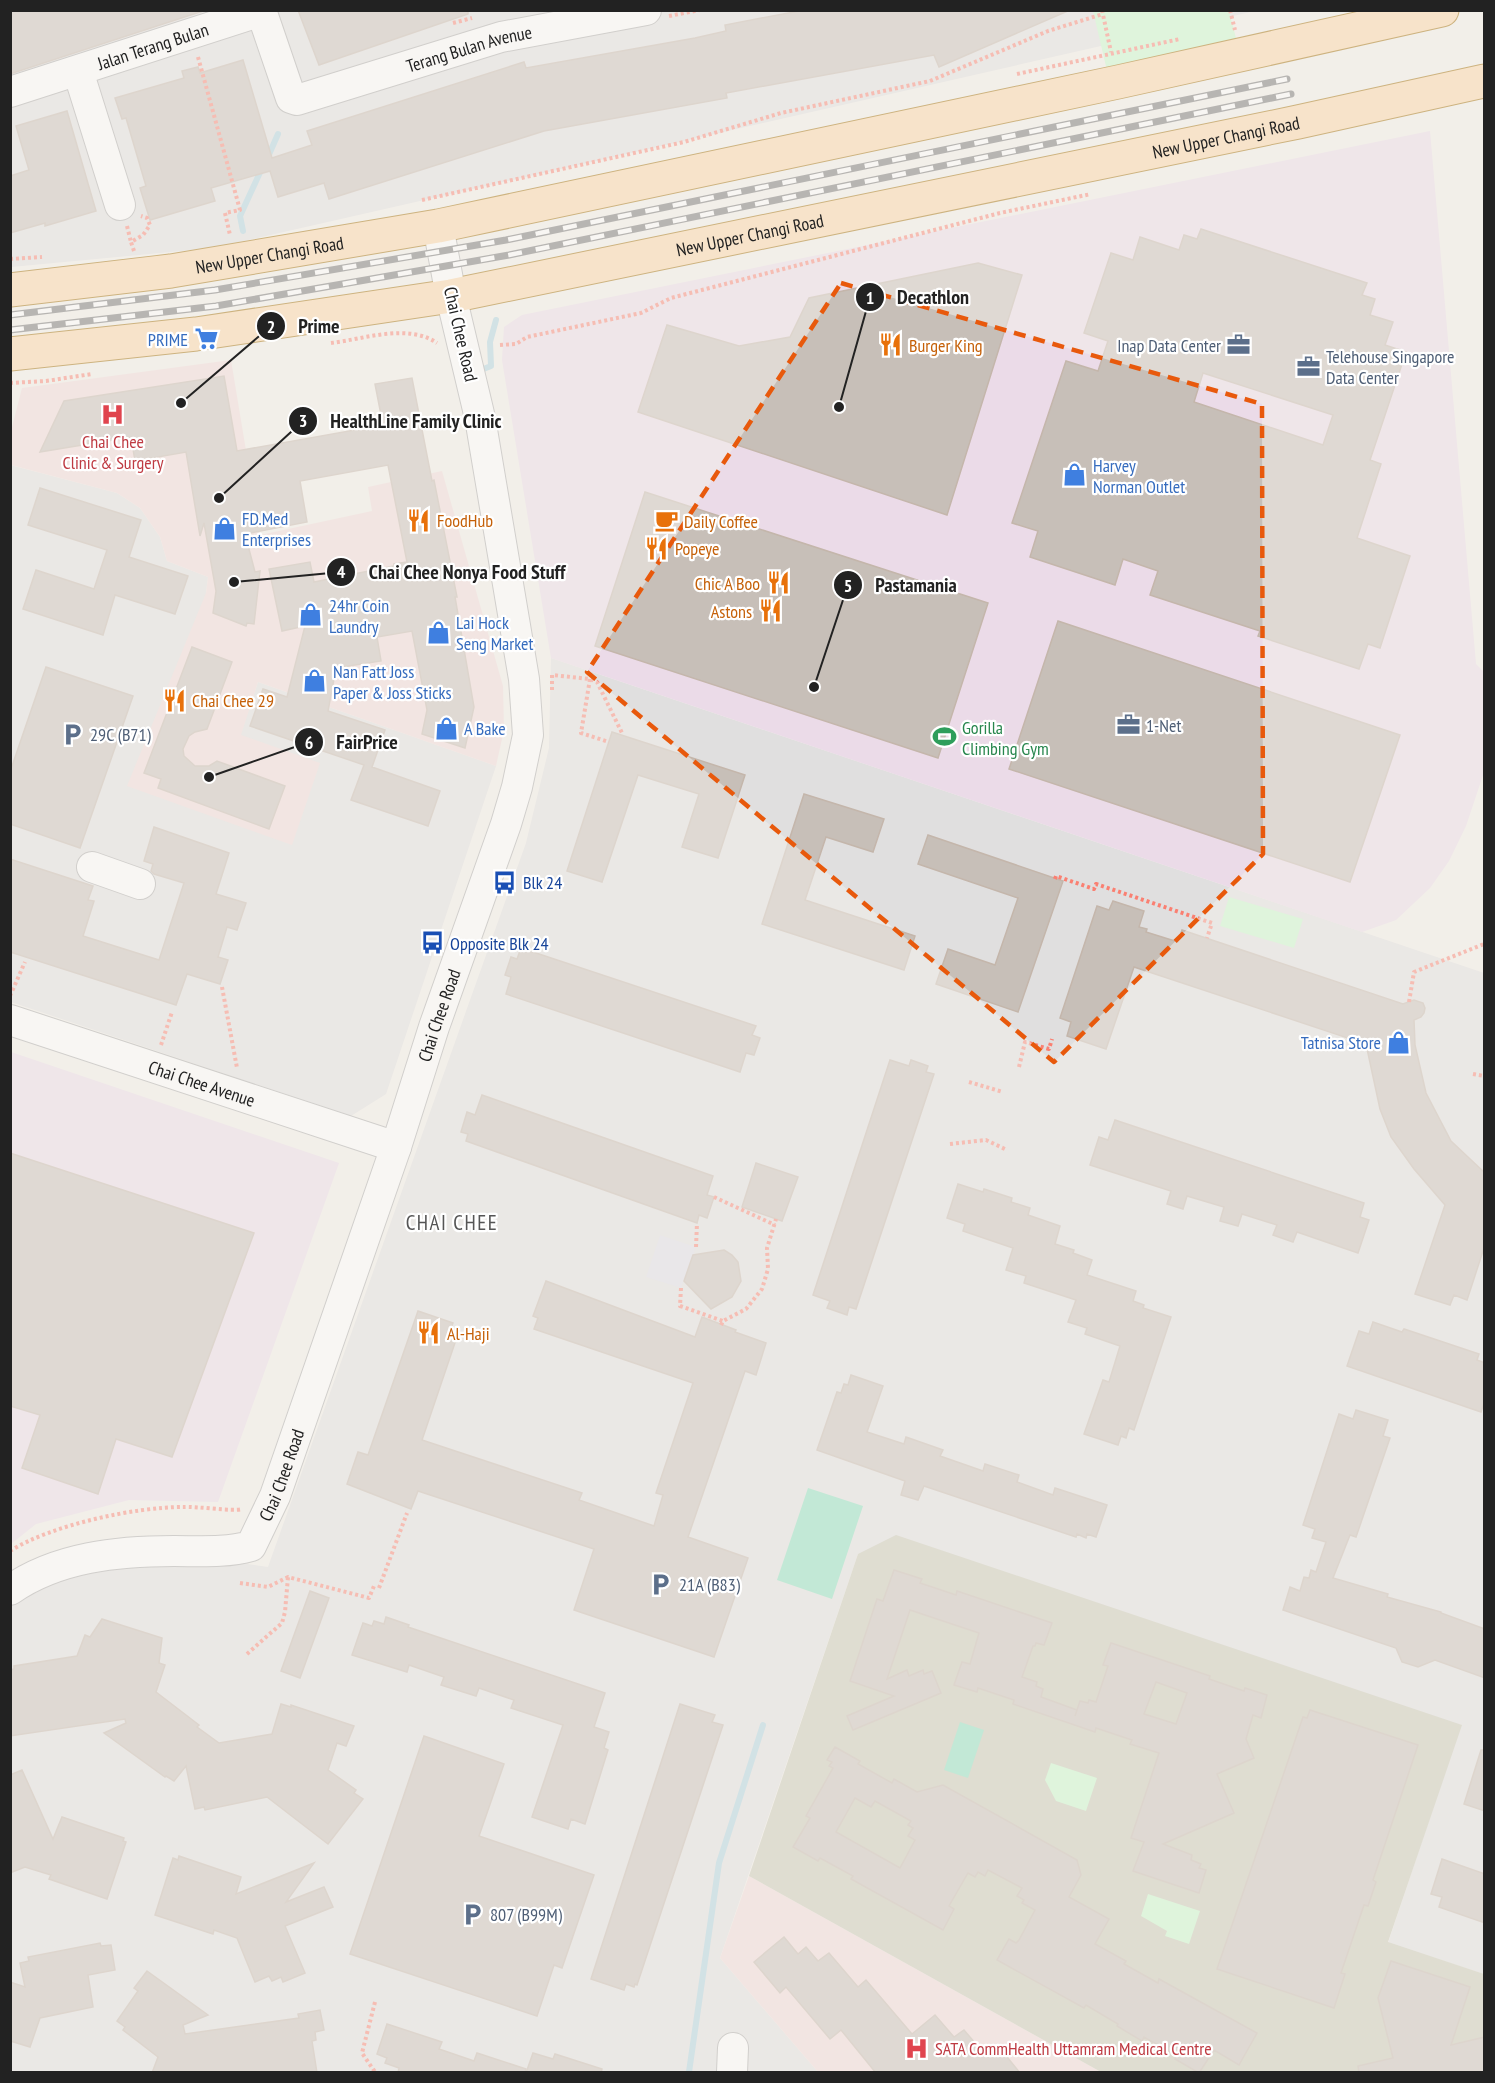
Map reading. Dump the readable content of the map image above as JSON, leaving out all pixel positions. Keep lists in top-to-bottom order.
{
  "streets": {
    "main road": ["New Upper Changi Road"],
    "street": [
      "Jalan Terang Bulan",
      "Terang Bulan Avenue",
      "Chai Chee Road",
      "Chai Chee Avenue"
    ]
  },
  "crossings": [
    ["Jalan Terang Bulan", "Terang Bulan Avenue"],
    ["New Upper Changi Road", "Chai Chee Road"],
    ["Chai Chee Road", "Chai Chee Avenue"]
  ],
  "districts": ["CHAI CHEE"],
  "places": {
    "supermarket": ["PRIME"],
    "restaurant": [
      "Burger King",
      "FoodHub",
      "Popeye",
      "Chic A Boo",
      "Astons",
      "Chai Chee 29",
      "Al-Haji"
    ],
    "office": ["Inap Data Center", "Telehouse Singapore Data Center", "1-Net"],
    "other": [
      "Prime",
      "Decathlon",
      "HealthLine Family Clinic",
      "Chai Chee Nonya Food Stuff",
      "Pastamania",
      "FairPrice"
    ],
    "hospital": ["Chai Chee Clinic & Surgery", "SATA CommHealth Uttamram Medical Centre"],
    "shop": [
      "Harvey Norman Outlet",
      "FD.Med Enterprises",
      "24hr Coin Laundry",
      "Lai Hock Seng Market",
      "Nan Fatt Joss Paper & Joss Sticks",
      "A Bake",
      "Tatnisa Store"
    ],
    "cafe": ["Daily Coffee"],
    "parking": ["29C (B71)", "21A (B83)", "807 (B99M)"],
    "sports": ["Gorilla Climbing Gym"],
    "bus stop": ["Blk 24", "Opposite Blk 24"]
  }
}
